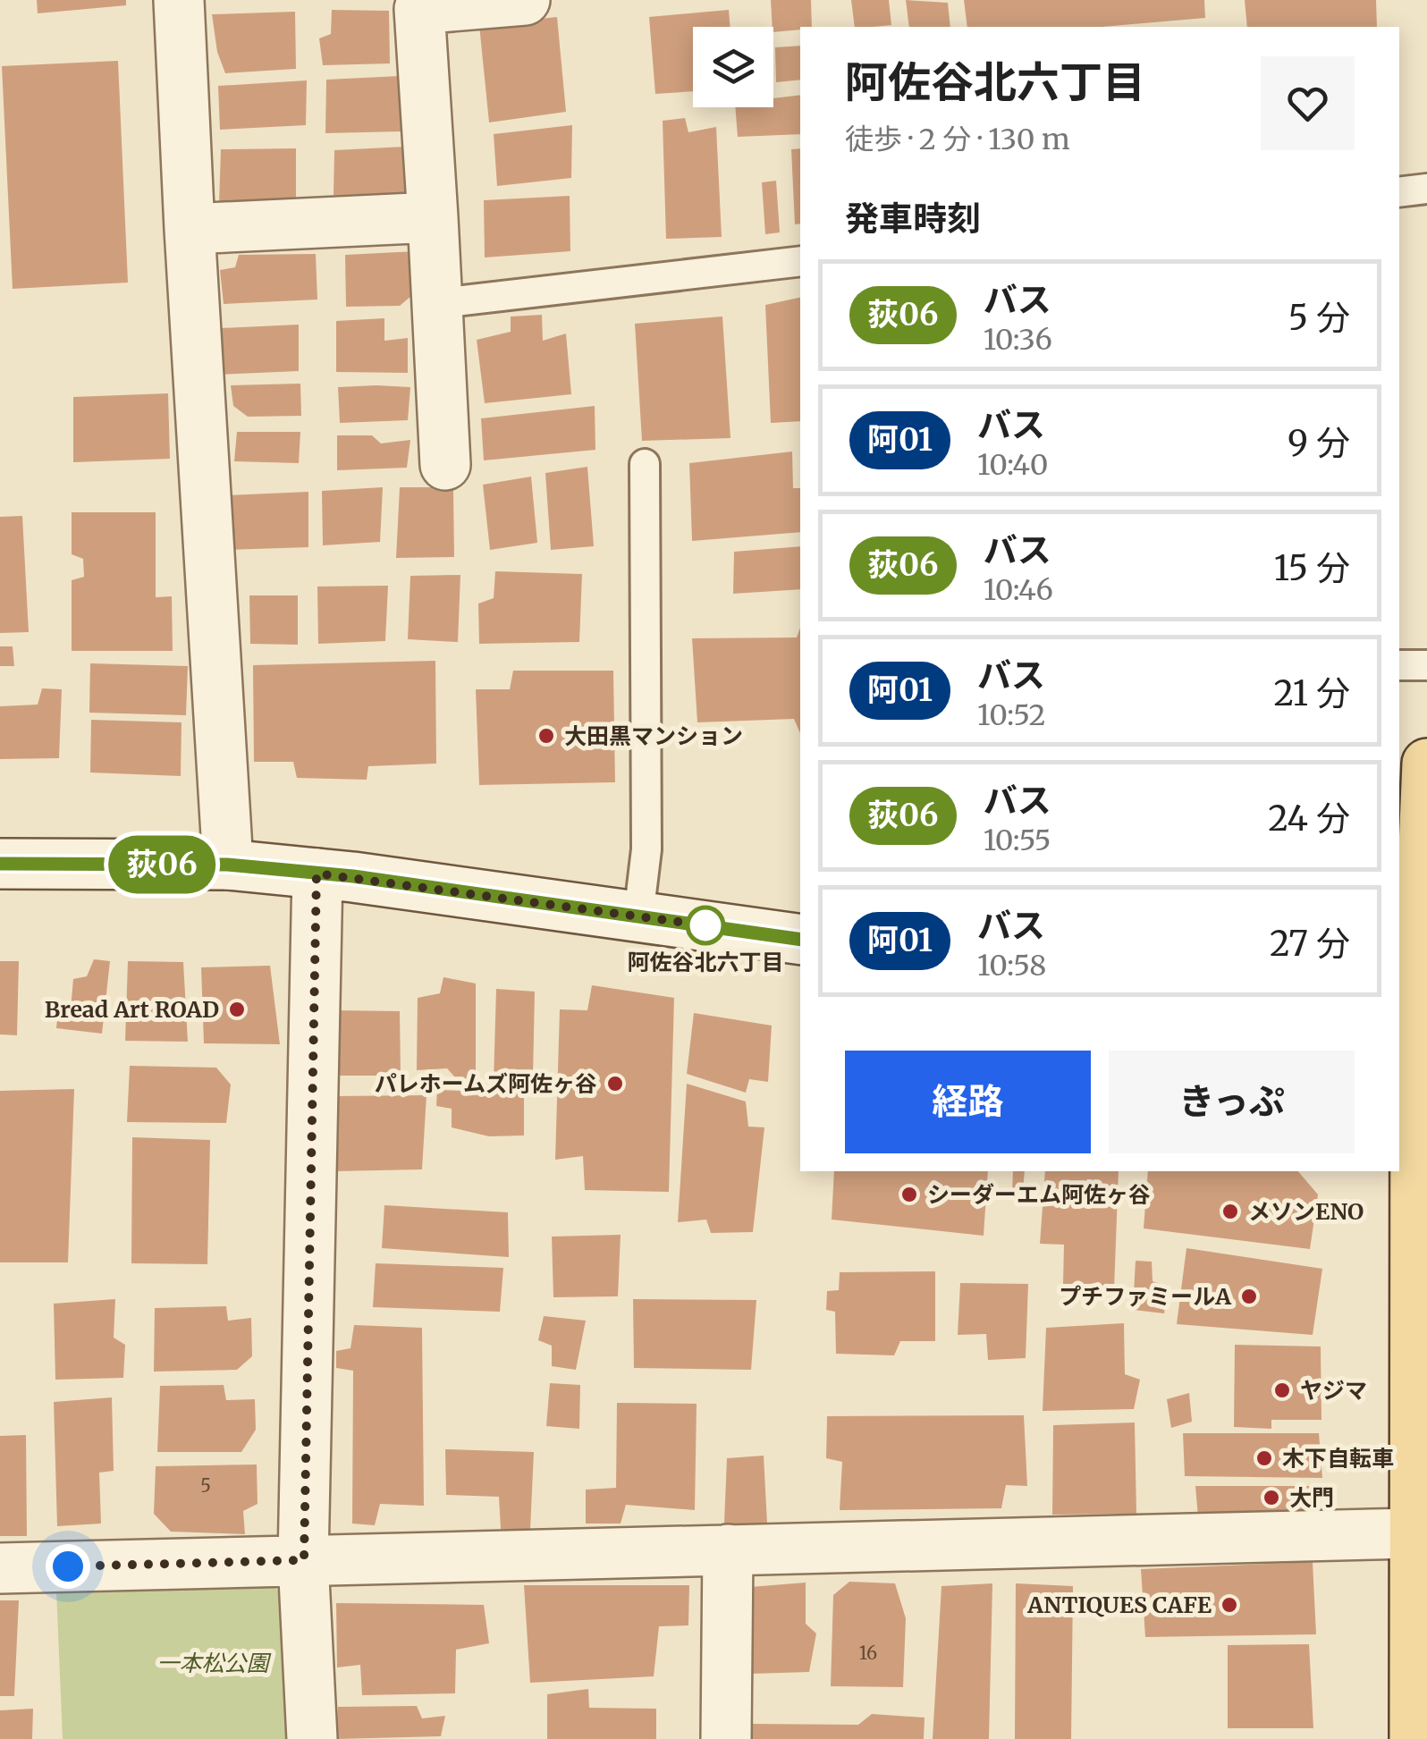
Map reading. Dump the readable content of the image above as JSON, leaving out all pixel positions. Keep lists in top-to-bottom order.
{
  "parks": ["一本松公園"],
  "places": [
    "大田黒マンション",
    "阿佐谷北六丁目",
    "Bread Art ROAD",
    "パレホームズ阿佐ヶ谷",
    "シーダーエム阿佐ヶ谷",
    "メソンENO",
    "プチファミールA",
    "ヤジマ",
    "木下自転車",
    "大門",
    "ANTIQUES CAFE"
  ],
  "lines": ["bus line 荻06"],
  "house_numbers": ["5", "16"],
  "page": {
    "on_map": "荻06",
    "heading": [
      ["阿佐谷北六丁目", "徒歩 · 2 分 · 130 m"],
      "発車時刻"
    ],
    "list": [
      {
        "mark": "荻06",
        "name": "バス",
        "note": "10:36",
        "value": "5 分"
      },
      {
        "mark": "阿01",
        "name": "バス",
        "note": "10:40",
        "value": "9 分"
      },
      {
        "mark": "荻06",
        "name": "バス",
        "note": "10:46",
        "value": "15 分"
      },
      {
        "mark": "阿01",
        "name": "バス",
        "note": "10:52",
        "value": "21 分"
      },
      {
        "mark": "荻06",
        "name": "バス",
        "note": "10:55",
        "value": "24 分"
      },
      {
        "mark": "阿01",
        "name": "バス",
        "note": "10:58",
        "value": "27 分"
      }
    ],
    "buttons": ["経路", "きっぷ"]
  }
}
